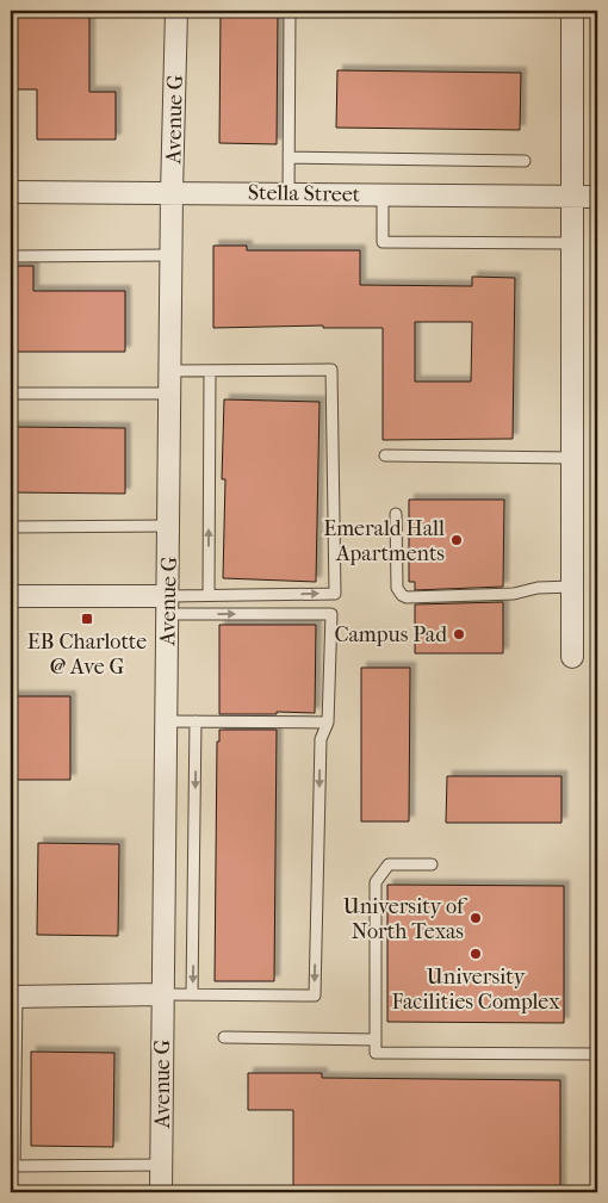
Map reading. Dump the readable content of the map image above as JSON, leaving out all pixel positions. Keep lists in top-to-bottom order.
{
  "streets": {
    "street": ["Avenue G", "Stella Street"]
  },
  "crossings": [
    ["Avenue G", "Stella Street"]
  ],
  "places": {
    "other": [
      "Emerald Hall Apartments",
      "Campus Pad",
      "University of North Texas",
      "University Facilities Complex"
    ],
    "transit": ["EB Charlotte @ Ave G"]
  }
}
